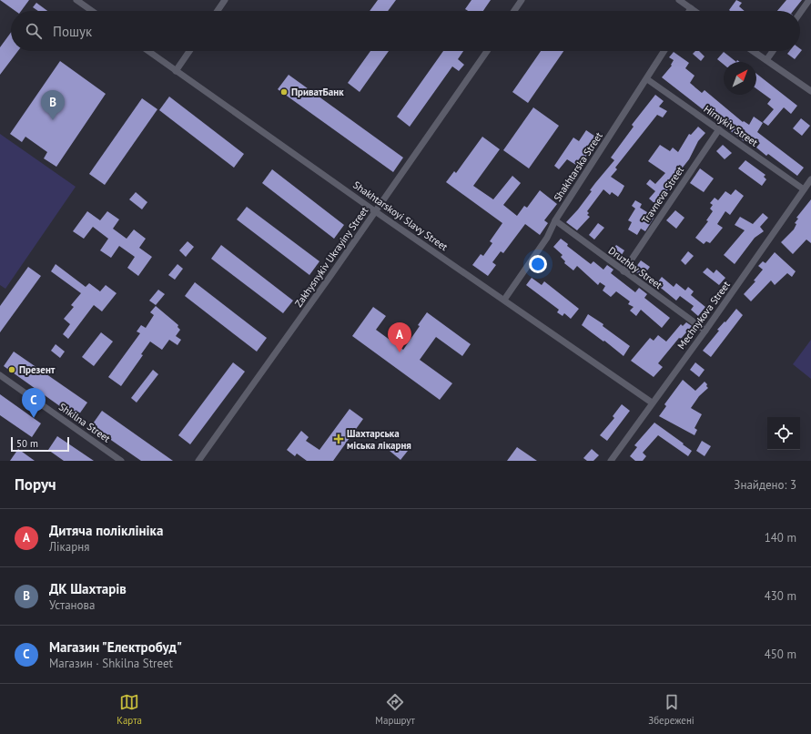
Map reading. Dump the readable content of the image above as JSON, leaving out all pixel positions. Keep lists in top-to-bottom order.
{
  "streets": {
    "street": [
      "Hirnykiv Street",
      "Shakhtarska Street",
      "Travneva Street",
      "Shakhtarskoyi Slavy Street",
      "Zakhysnykiv Ukrayiny Street",
      "Druzhby Street",
      "Mechnykova Street",
      "Shkilna Street"
    ]
  },
  "crossings": [
    ["Hirnykiv Street", "Shakhtarska Street"],
    ["Hirnykiv Street", "Travneva Street"],
    ["Hirnykiv Street", "Mechnykova Street"],
    ["Shakhtarska Street", "Shakhtarskoyi Slavy Street"],
    ["Shakhtarska Street", "Druzhby Street"],
    ["Travneva Street", "Druzhby Street"],
    ["Shakhtarskoyi Slavy Street", "Zakhysnykiv Ukrayiny Street"],
    ["Shakhtarskoyi Slavy Street", "Mechnykova Street"],
    ["Druzhby Street", "Mechnykova Street"]
  ],
  "places": {
    "other": ["ПриватБанк", "Презент"],
    "health": ["Шахтарська міська лікарня"]
  },
  "scale_bar": "50 m",
  "north": "top right",
  "page": {
    "search": "Пошук",
    "pins": ["B", "A", "C"],
    "scale": "50 m",
    "heading": ["Поруч", "Знайдено: 3"],
    "list": [
      {
        "mark": "A",
        "name": "Дитяча поліклініка",
        "note": "Лікарня",
        "value": "140 m"
      },
      {
        "mark": "B",
        "name": "ДК Шахтарів",
        "note": "Установа",
        "value": "430 m"
      },
      {
        "mark": "C",
        "name": "Магазин \"Електробуд\"",
        "note": "Магазин · Shkilna Street",
        "value": "450 m"
      }
    ],
    "nav": ["Карта", "Маршрут", "Збережені"]
  }
}
